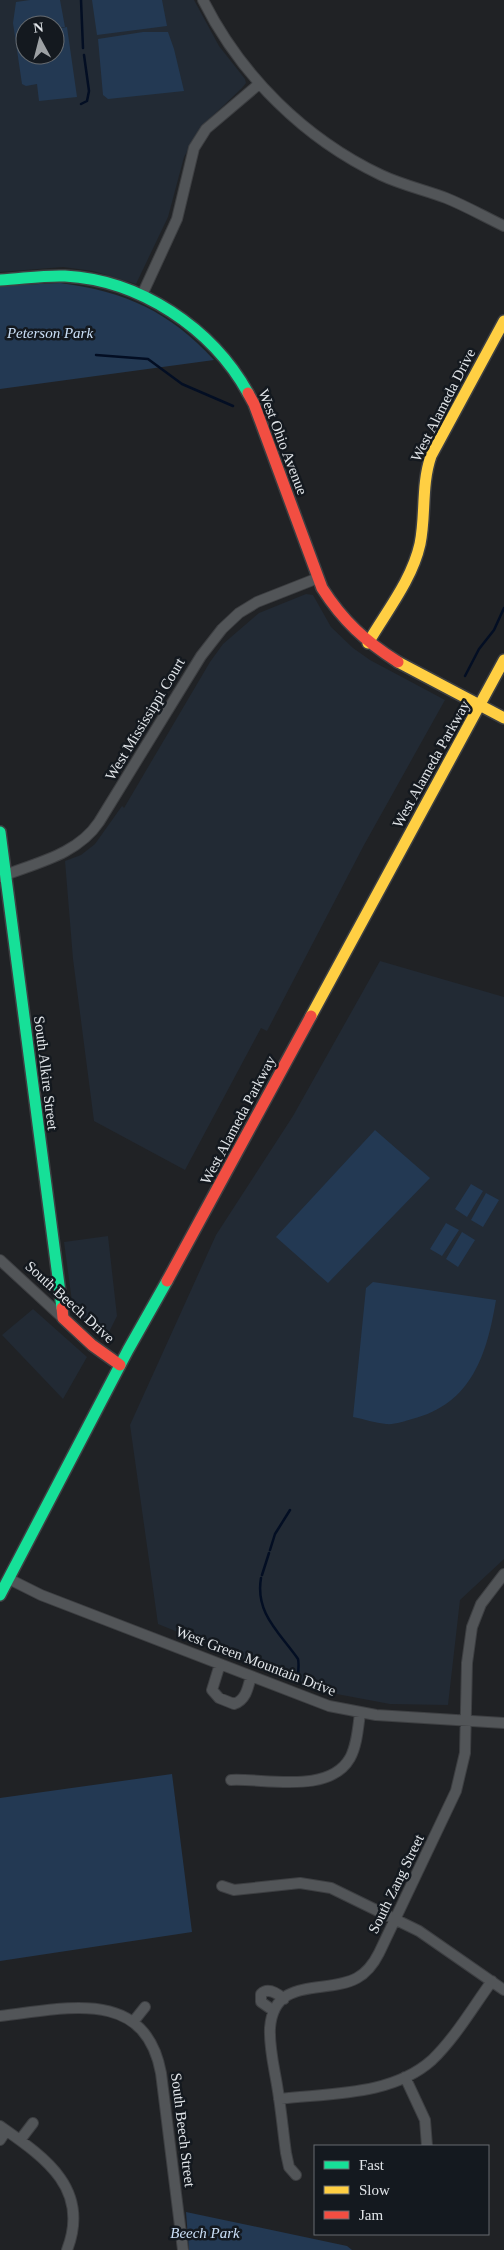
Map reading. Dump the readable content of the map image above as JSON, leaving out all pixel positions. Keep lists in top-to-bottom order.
{
  "streets": {
    "street": [
      "West Alameda Drive",
      "West Ohio Avenue",
      "West Mississippi Court",
      "West Alameda Parkway",
      "South Alkire Street",
      "South Beech Drive",
      "West Green Mountain Drive",
      "South Zang Street",
      "South Beech Street"
    ]
  },
  "crossings": [
    ["West Alameda Drive", "West Ohio Avenue"],
    ["West Ohio Avenue", "West Mississippi Court"],
    ["West Ohio Avenue", "West Alameda Parkway"],
    ["West Mississippi Court", "South Alkire Street"],
    ["West Alameda Parkway", "South Beech Drive"],
    ["West Alameda Parkway", "West Green Mountain Drive"],
    ["South Alkire Street", "South Beech Drive"],
    ["West Green Mountain Drive", "South Zang Street"]
  ],
  "parks": ["Peterson Park", "Beech Park"],
  "legend": ["Fast", "Slow", "Jam"],
  "north": "top"
}
